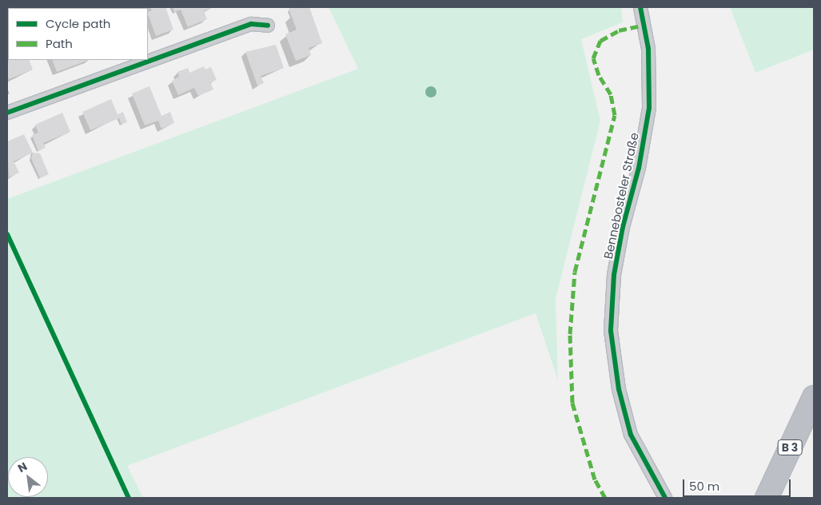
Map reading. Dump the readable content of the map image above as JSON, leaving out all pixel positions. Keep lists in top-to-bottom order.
{
  "streets": {
    "highway": ["B 3"],
    "street": ["Bennebosteler Straße"]
  },
  "legend": ["Cycle path", "Path"],
  "scale_bar": "50 m",
  "north": "top left"
}
